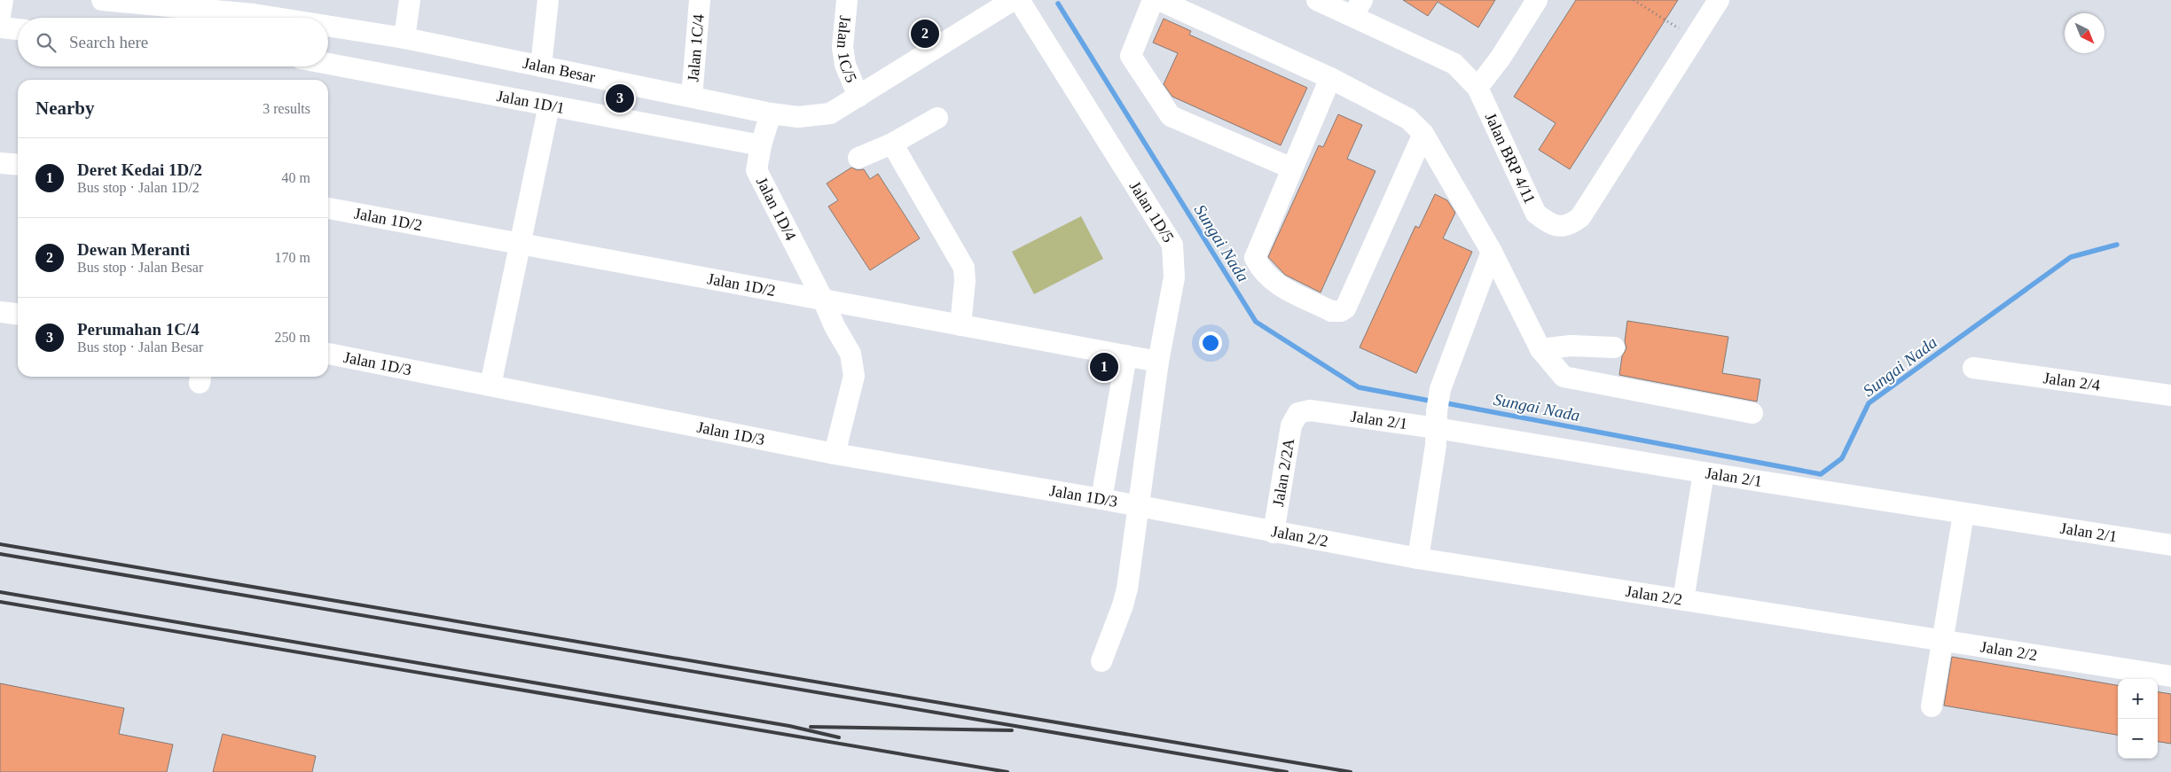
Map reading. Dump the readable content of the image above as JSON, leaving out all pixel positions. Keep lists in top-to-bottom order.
{
  "streets": {
    "street": [
      "Jalan 1C/4",
      "Jalan 1C/5",
      "Jalan Besar",
      "Jalan 1D/1",
      "Jalan BRP 4/11",
      "Jalan 1D/4",
      "Jalan 1D/5",
      "Jalan 1D/2",
      "Jalan 1D/3",
      "Jalan 2/4",
      "Jalan 2/1",
      "Jalan 2/2A",
      "Jalan 2/2"
    ]
  },
  "crossings": [
    ["Jalan 1C/4", "Jalan Besar"],
    ["Jalan 1C/5", "Jalan Besar"],
    ["Jalan Besar", "Jalan 1D/4"],
    ["Jalan 1D/1", "Jalan 1D/4"],
    ["Jalan 1D/4", "Jalan 1D/2"],
    ["Jalan 1D/4", "Jalan 1D/3"],
    ["Jalan 1D/5", "Jalan 1D/2"],
    ["Jalan 1D/5", "Jalan 1D/3"],
    ["Jalan 1D/5", "Jalan 2/2"],
    ["Jalan 1D/3", "Jalan 2/2"],
    ["Jalan 2/1", "Jalan 2/2A"],
    ["Jalan 2/2A", "Jalan 2/2"]
  ],
  "water": ["Sungai Nada"],
  "north": "bottom right",
  "page": {
    "pins": ["2", "3", "1"],
    "search": "Search here",
    "heading": ["Nearby", "3 results"],
    "list": [
      {
        "mark": "1",
        "name": "Deret Kedai 1D/2",
        "note": "Bus stop · Jalan 1D/2",
        "value": "40 m"
      },
      {
        "mark": "2",
        "name": "Dewan Meranti",
        "note": "Bus stop · Jalan Besar",
        "value": "170 m"
      },
      {
        "mark": "3",
        "name": "Perumahan 1C/4",
        "note": "Bus stop · Jalan Besar",
        "value": "250 m"
      }
    ],
    "map_buttons": ["+", "−"]
  }
}
